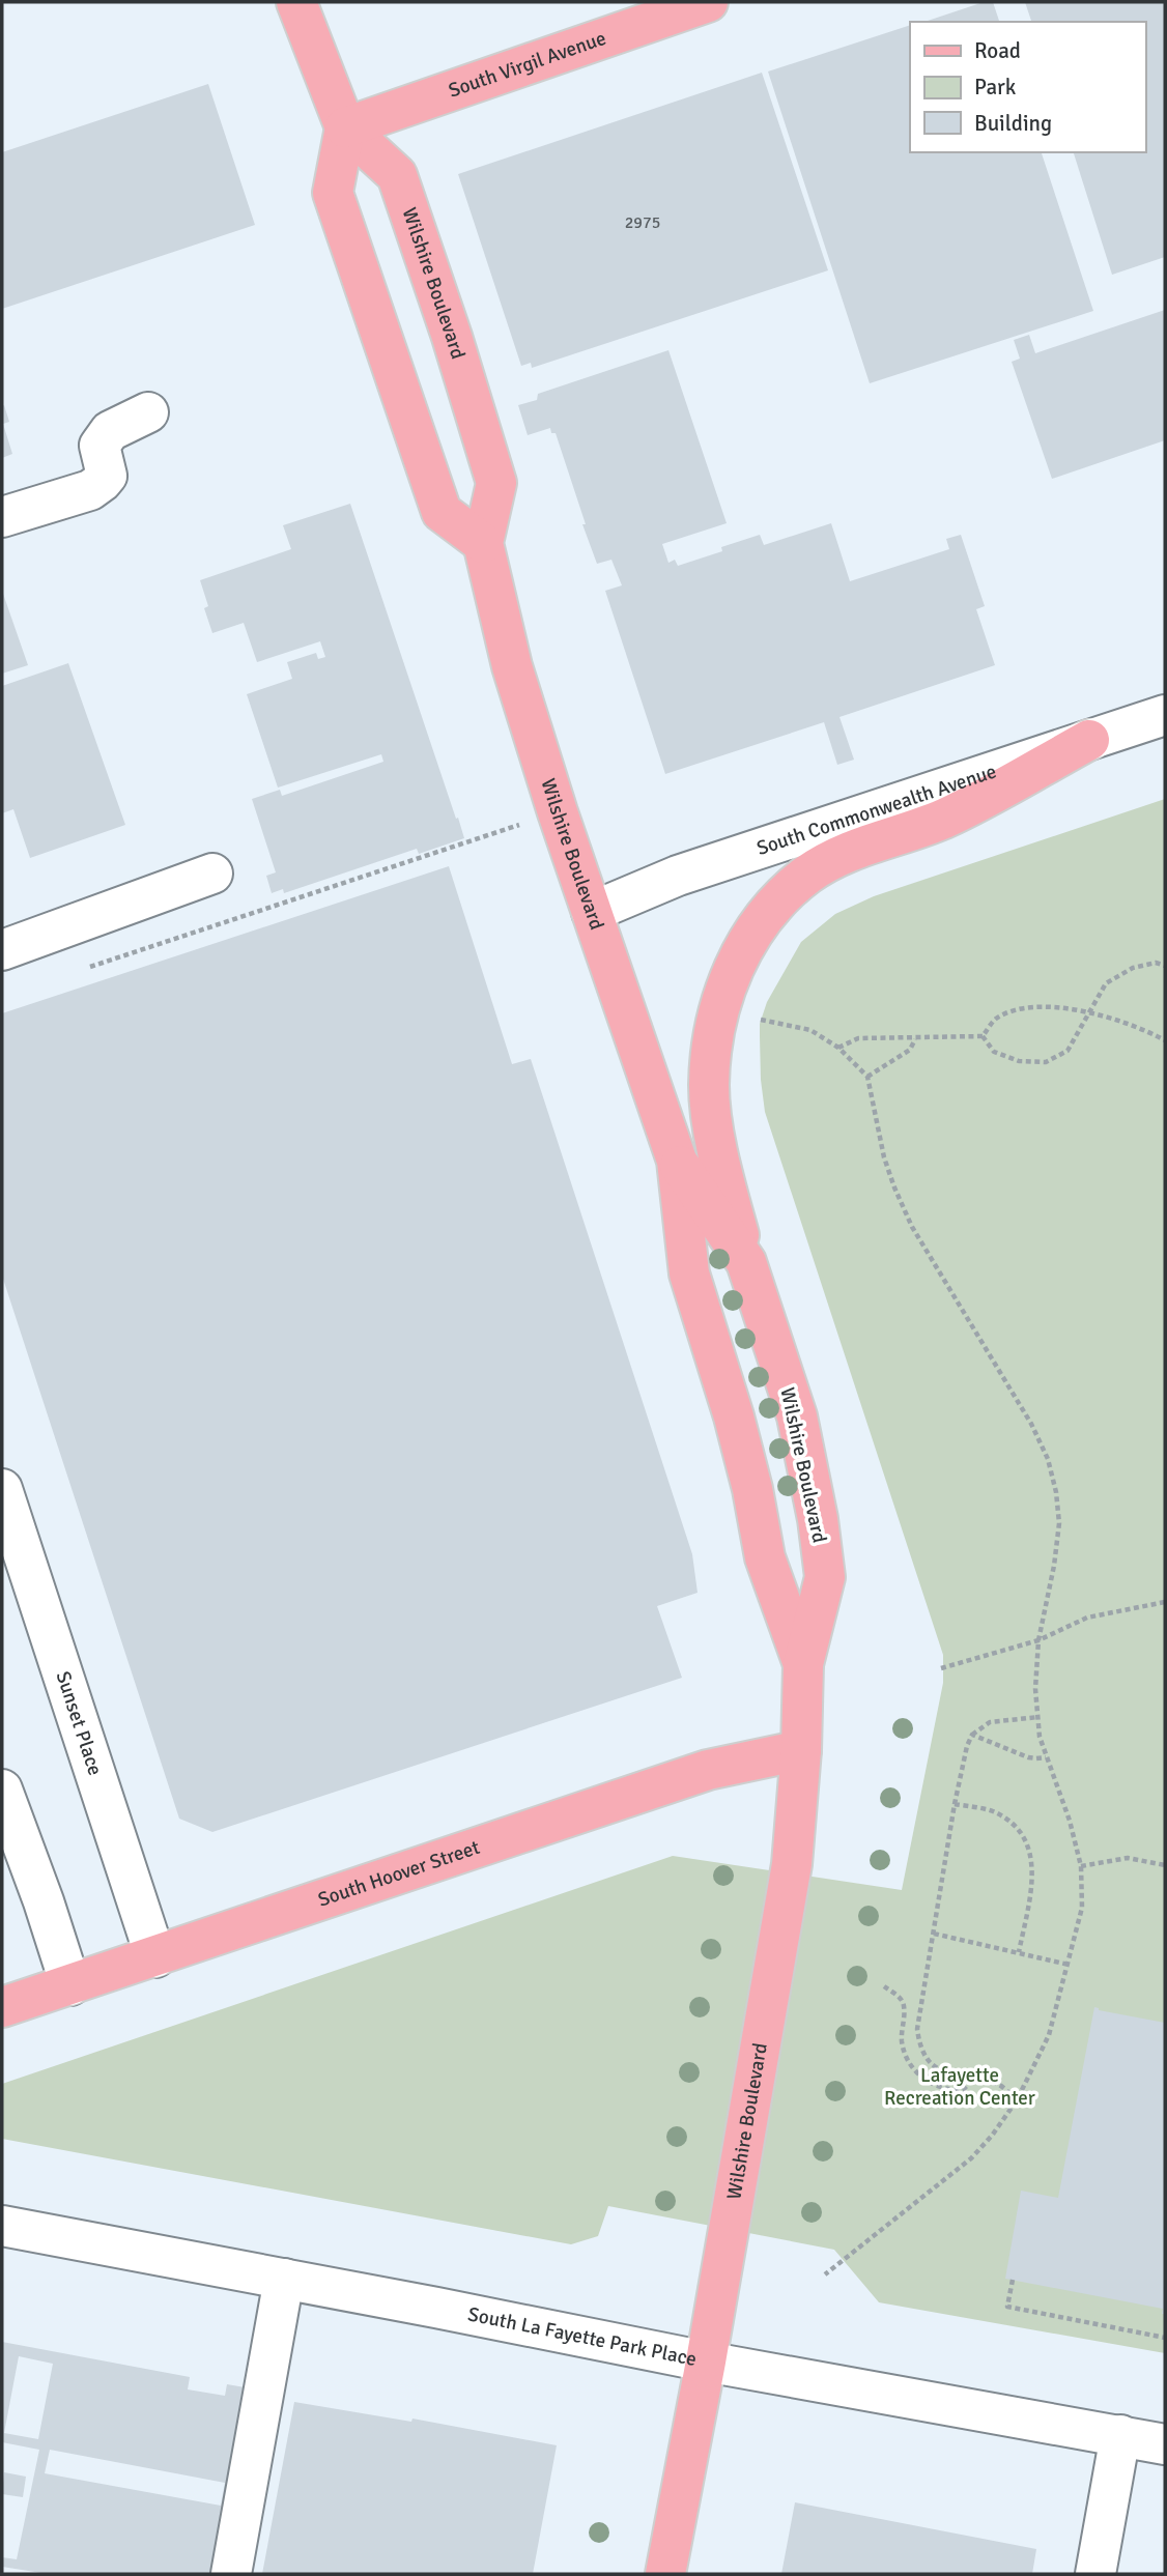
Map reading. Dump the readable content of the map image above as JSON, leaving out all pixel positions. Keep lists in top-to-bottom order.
{
  "streets": {
    "main road": ["South Virgil Avenue", "Wilshire Boulevard", "South Hoover Street"],
    "street": ["South Commonwealth Avenue", "Sunset Place", "South La Fayette Park Place"]
  },
  "crossings": [
    ["South Virgil Avenue", "Wilshire Boulevard"],
    ["Wilshire Boulevard", "South Commonwealth Avenue"],
    ["Wilshire Boulevard", "South Hoover Street"],
    ["Wilshire Boulevard", "South La Fayette Park Place"],
    ["Sunset Place", "South Hoover Street"]
  ],
  "parks": ["Lafayette Recreation Center"],
  "house_numbers": ["2975"],
  "legend": ["Road", "Park", "Building"]
}
